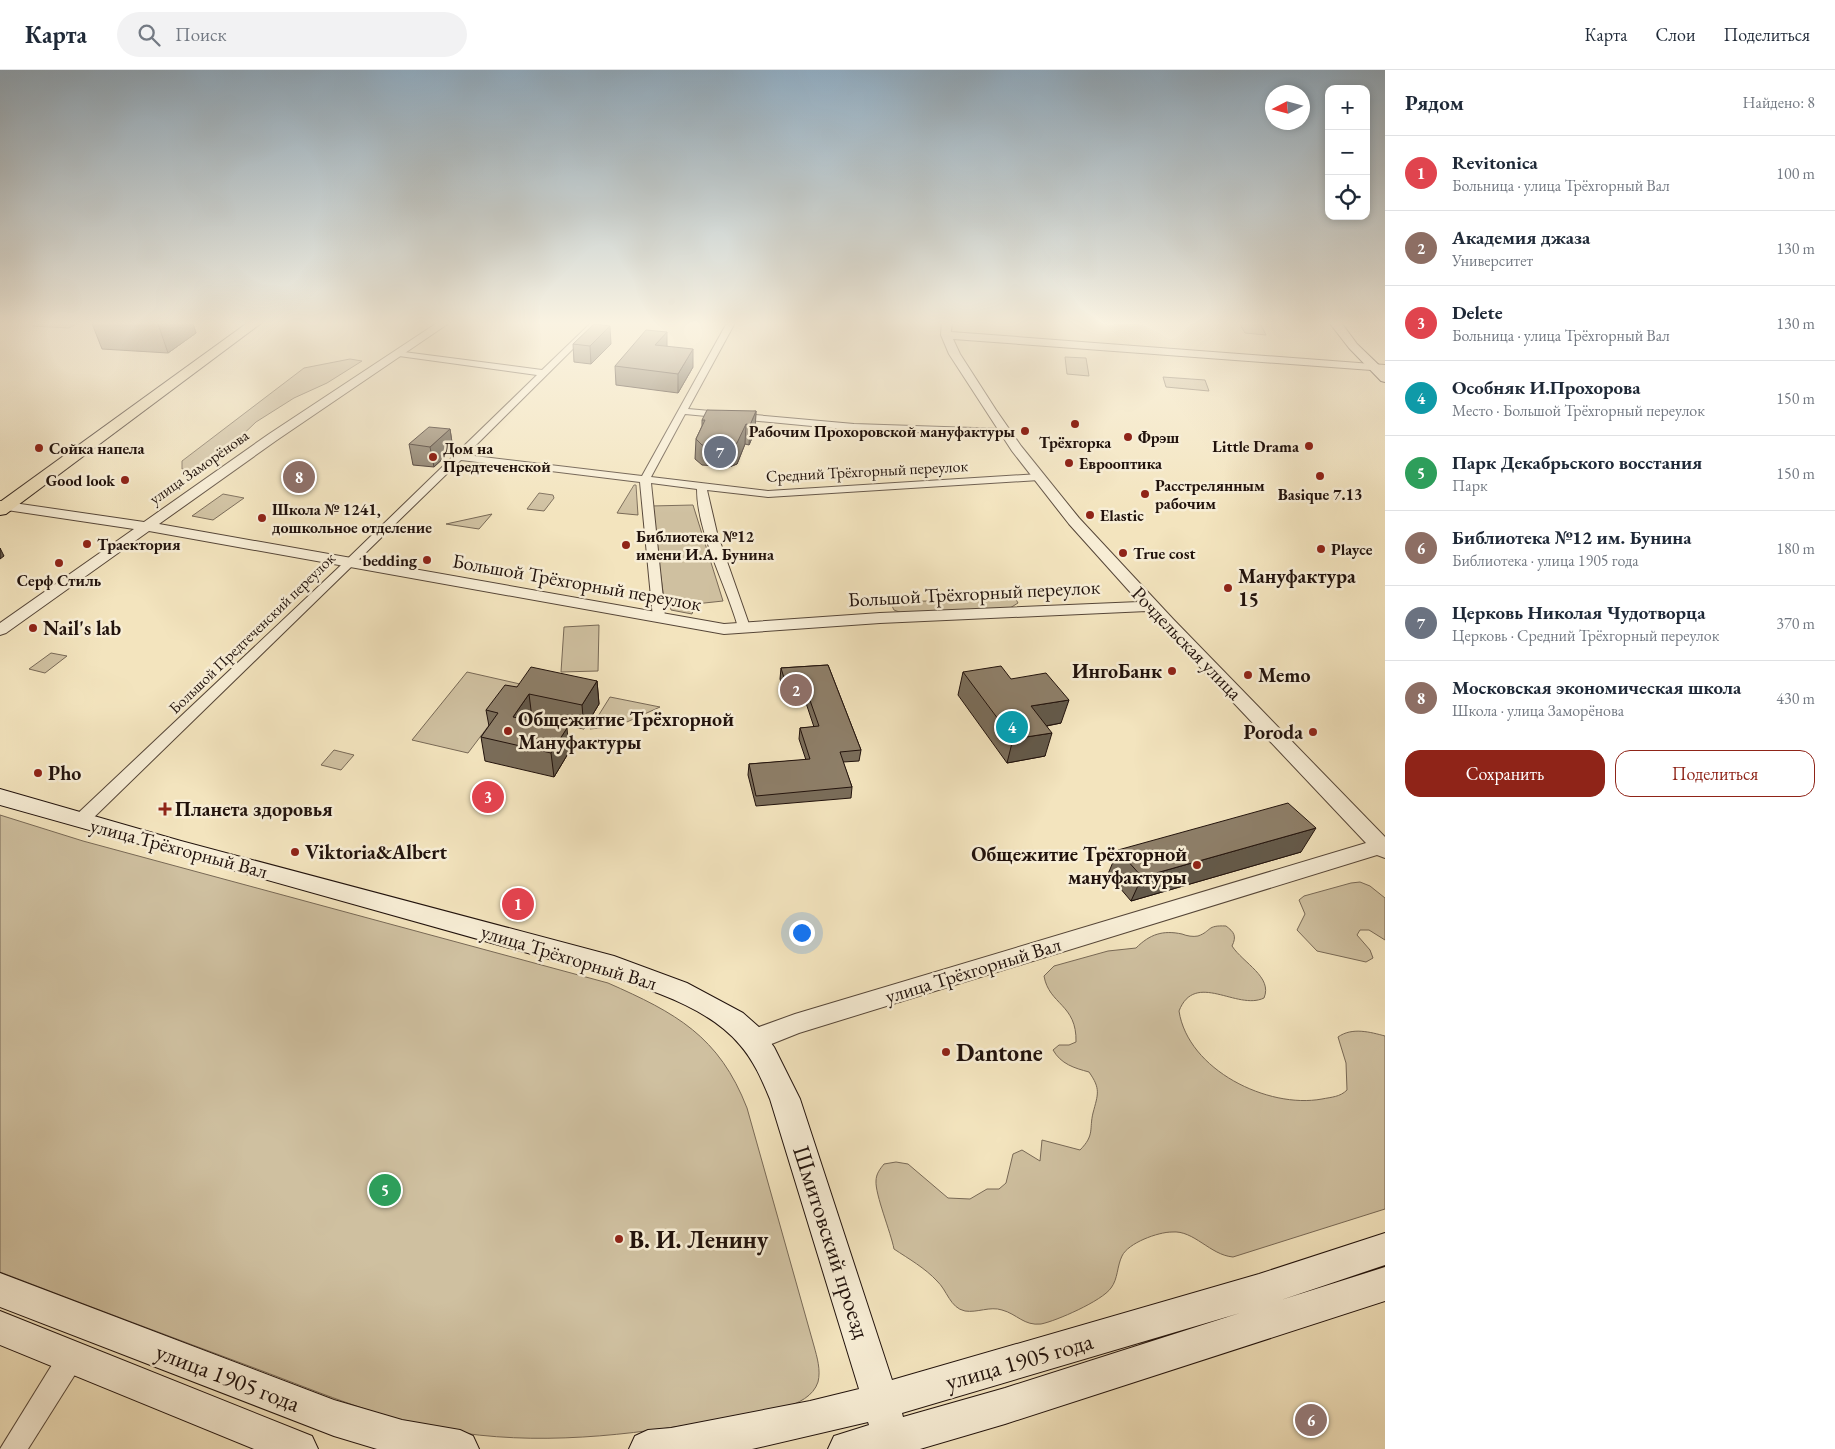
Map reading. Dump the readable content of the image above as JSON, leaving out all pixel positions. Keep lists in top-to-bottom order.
{
  "streets": {
    "main road": ["улица Трёхгорный Вал", "Шмитовский проезд", "улица 1905 года"],
    "street": [
      "улица Заморёнова",
      "Средний Трёхгорный переулок",
      "Большой Трёхгорный переулок",
      "Большой Предтеченский переулок",
      "Рочдельская улица"
    ]
  },
  "crossings": [
    ["улица Заморёнова", "Большой Трёхгорный переулок"],
    ["Средний Трёхгорный переулок", "Большой Предтеченский переулок"],
    ["Средний Трёхгорный переулок", "Рочдельская улица"],
    ["Большой Трёхгорный переулок", "Большой Предтеченский переулок"],
    ["Большой Трёхгорный переулок", "Рочдельская улица"],
    ["Большой Предтеченский переулок", "улица Трёхгорный Вал"],
    ["Рочдельская улица", "улица Трёхгорный Вал"],
    ["улица Трёхгорный Вал", "Шмитовский проезд"],
    ["Шмитовский проезд", "улица 1905 года"]
  ],
  "places": {
    "other": [
      "Трёхгорка",
      "Рабочим Прохоровской мануфактуры",
      "Фрэш",
      "Little Drama",
      "Сойка напела",
      "Дом на Предтеченской",
      "Еврооптика",
      "Basique 7.13",
      "Good look",
      "Расстрелянным рабочим",
      "Elastic",
      "Школа № 1241, дошкольное отделение",
      "Траектория",
      "Библиотека №12 имени И.А. Бунина",
      "Playce",
      "True cost",
      "bedding",
      "Серф Стиль",
      "Мануфактура 15",
      "Nail's lab",
      "ИнгоБанк",
      "Memo",
      "Общежитие Трёхгорной Мануфактуры",
      "Poroda",
      "Pho",
      "Viktoria&Albert",
      "Общежитие Трёхгорной мануфактуры",
      "Dantone",
      "В. И. Ленину"
    ],
    "health": ["Планета здоровья"]
  },
  "north": "left",
  "page": {
    "header": "Карта",
    "search": "Поиск",
    "nav": ["Карта", "Слои", "Поделиться"],
    "heading": ["Рядом", "Найдено: 8"],
    "map_buttons": ["+", "−"],
    "list": [
      {
        "mark": "1",
        "name": "Revitonica",
        "note": "Больница · улица Трёхгорный Вал",
        "value": "100 m"
      },
      {
        "mark": "2",
        "name": "Академия джаза",
        "note": "Университет",
        "value": "130 m"
      },
      {
        "mark": "3",
        "name": "Delete",
        "note": "Больница · улица Трёхгорный Вал",
        "value": "130 m"
      },
      {
        "mark": "4",
        "name": "Особняк И.Прохорова",
        "note": "Место · Большой Трёхгорный переулок",
        "value": "150 m"
      },
      {
        "mark": "5",
        "name": "Парк Декабрьского восстания",
        "note": "Парк",
        "value": "150 m"
      },
      {
        "mark": "6",
        "name": "Библиотека №12 им. Бунина",
        "note": "Библиотека · улица 1905 года",
        "value": "180 m"
      },
      {
        "mark": "7",
        "name": "Церковь Николая Чудотворца",
        "note": "Церковь · Средний Трёхгорный переулок",
        "value": "370 m"
      },
      {
        "mark": "8",
        "name": "Московская экономическая школа",
        "note": "Школа · улица Заморёнова",
        "value": "430 m"
      }
    ],
    "pins": [
      "7",
      "8",
      "2",
      "4",
      "3",
      "1",
      "5",
      "6"
    ],
    "buttons": ["Сохранить", "Поделиться"]
  }
}
